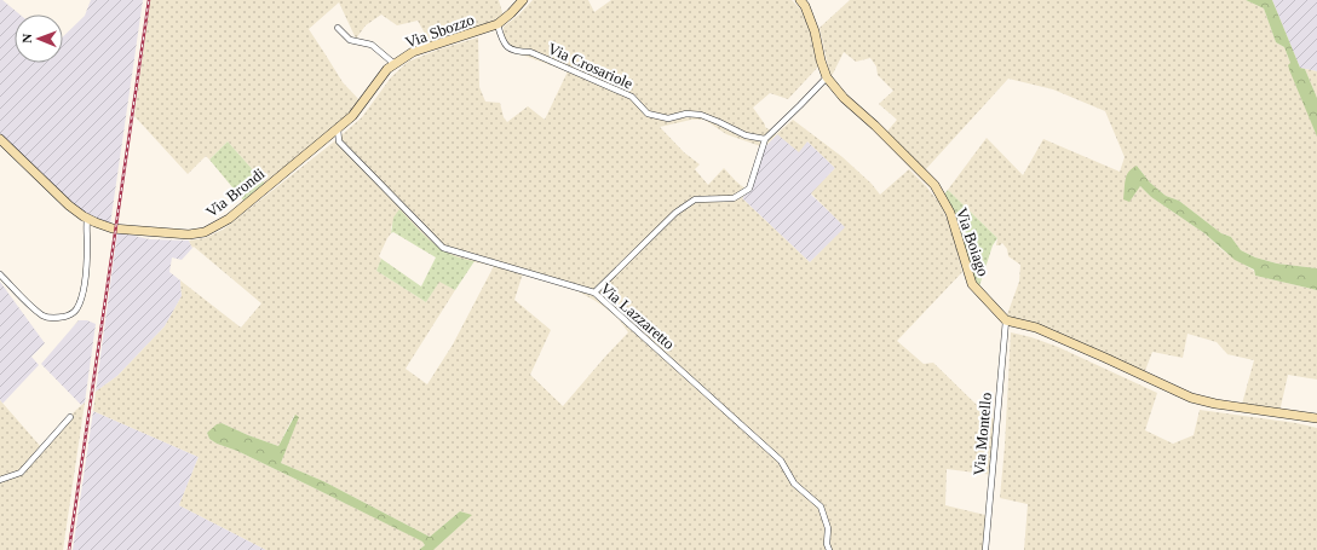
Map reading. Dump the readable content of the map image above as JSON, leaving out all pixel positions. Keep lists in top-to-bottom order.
{
  "streets": {
    "street": [
      "Via Sbozzo",
      "Via Crosariole",
      "Via Brondi",
      "Via Boiago",
      "Via Lazzaretto",
      "Via Montello"
    ]
  },
  "crossings": [
    ["Via Sbozzo", "Via Crosariole"],
    ["Via Sbozzo", "Via Brondi"],
    ["Via Brondi", "Via Lazzaretto"],
    ["Via Boiago", "Via Montello"]
  ],
  "north": "left"
}
